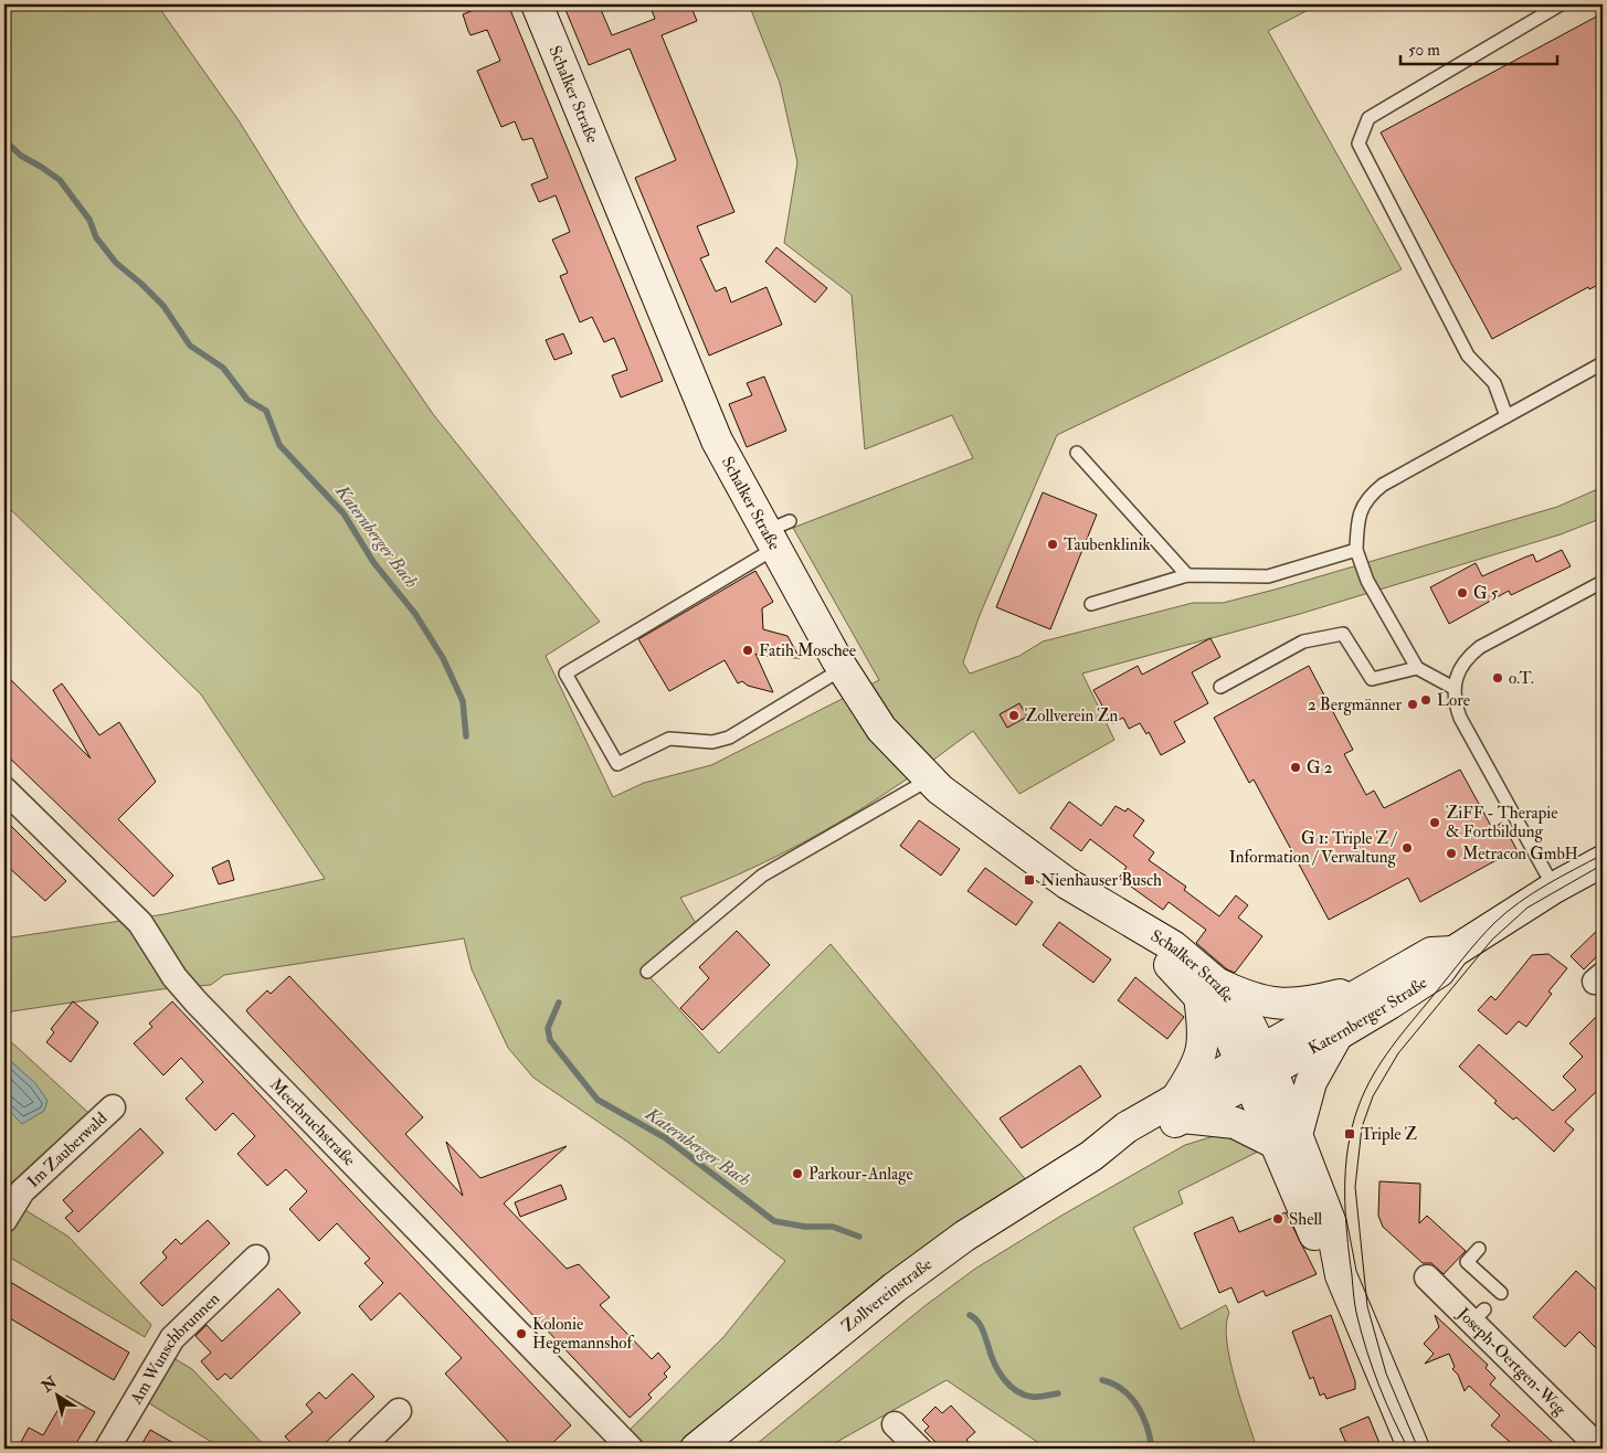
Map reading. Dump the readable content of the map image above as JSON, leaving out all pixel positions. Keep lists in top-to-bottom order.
{
  "streets": {
    "main road": ["Schalker Straße", "Katernberger Straße", "Zollvereinstraße"],
    "street": [
      "Meerbruchstraße",
      "Im Zauberwald",
      "Am Wunschbrunnen",
      "Joseph-Oertgen-Weg"
    ]
  },
  "crossings": [
    ["Schalker Straße", "Katernberger Straße"],
    ["Schalker Straße", "Zollvereinstraße"],
    ["Katernberger Straße", "Zollvereinstraße"]
  ],
  "water": ["Katernberger Bach"],
  "places": {
    "other": [
      "Taubenklinik",
      "G 5",
      "Fatih Moschee",
      "o.T.",
      "Lore",
      "2 Bergmänner",
      "Zollverein Zn",
      "G 2",
      "ZiFF - Therapie & Fortbildung",
      "G 1: Triple Z / Information / Verwaltung",
      "Metracon GmbH",
      "Parkour-Anlage",
      "Shell",
      "Kolonie Hegemannshof"
    ],
    "transit": ["Nienhauser Busch", "Triple Z"]
  },
  "scale_bar": "50 m",
  "north": "top left"
}
